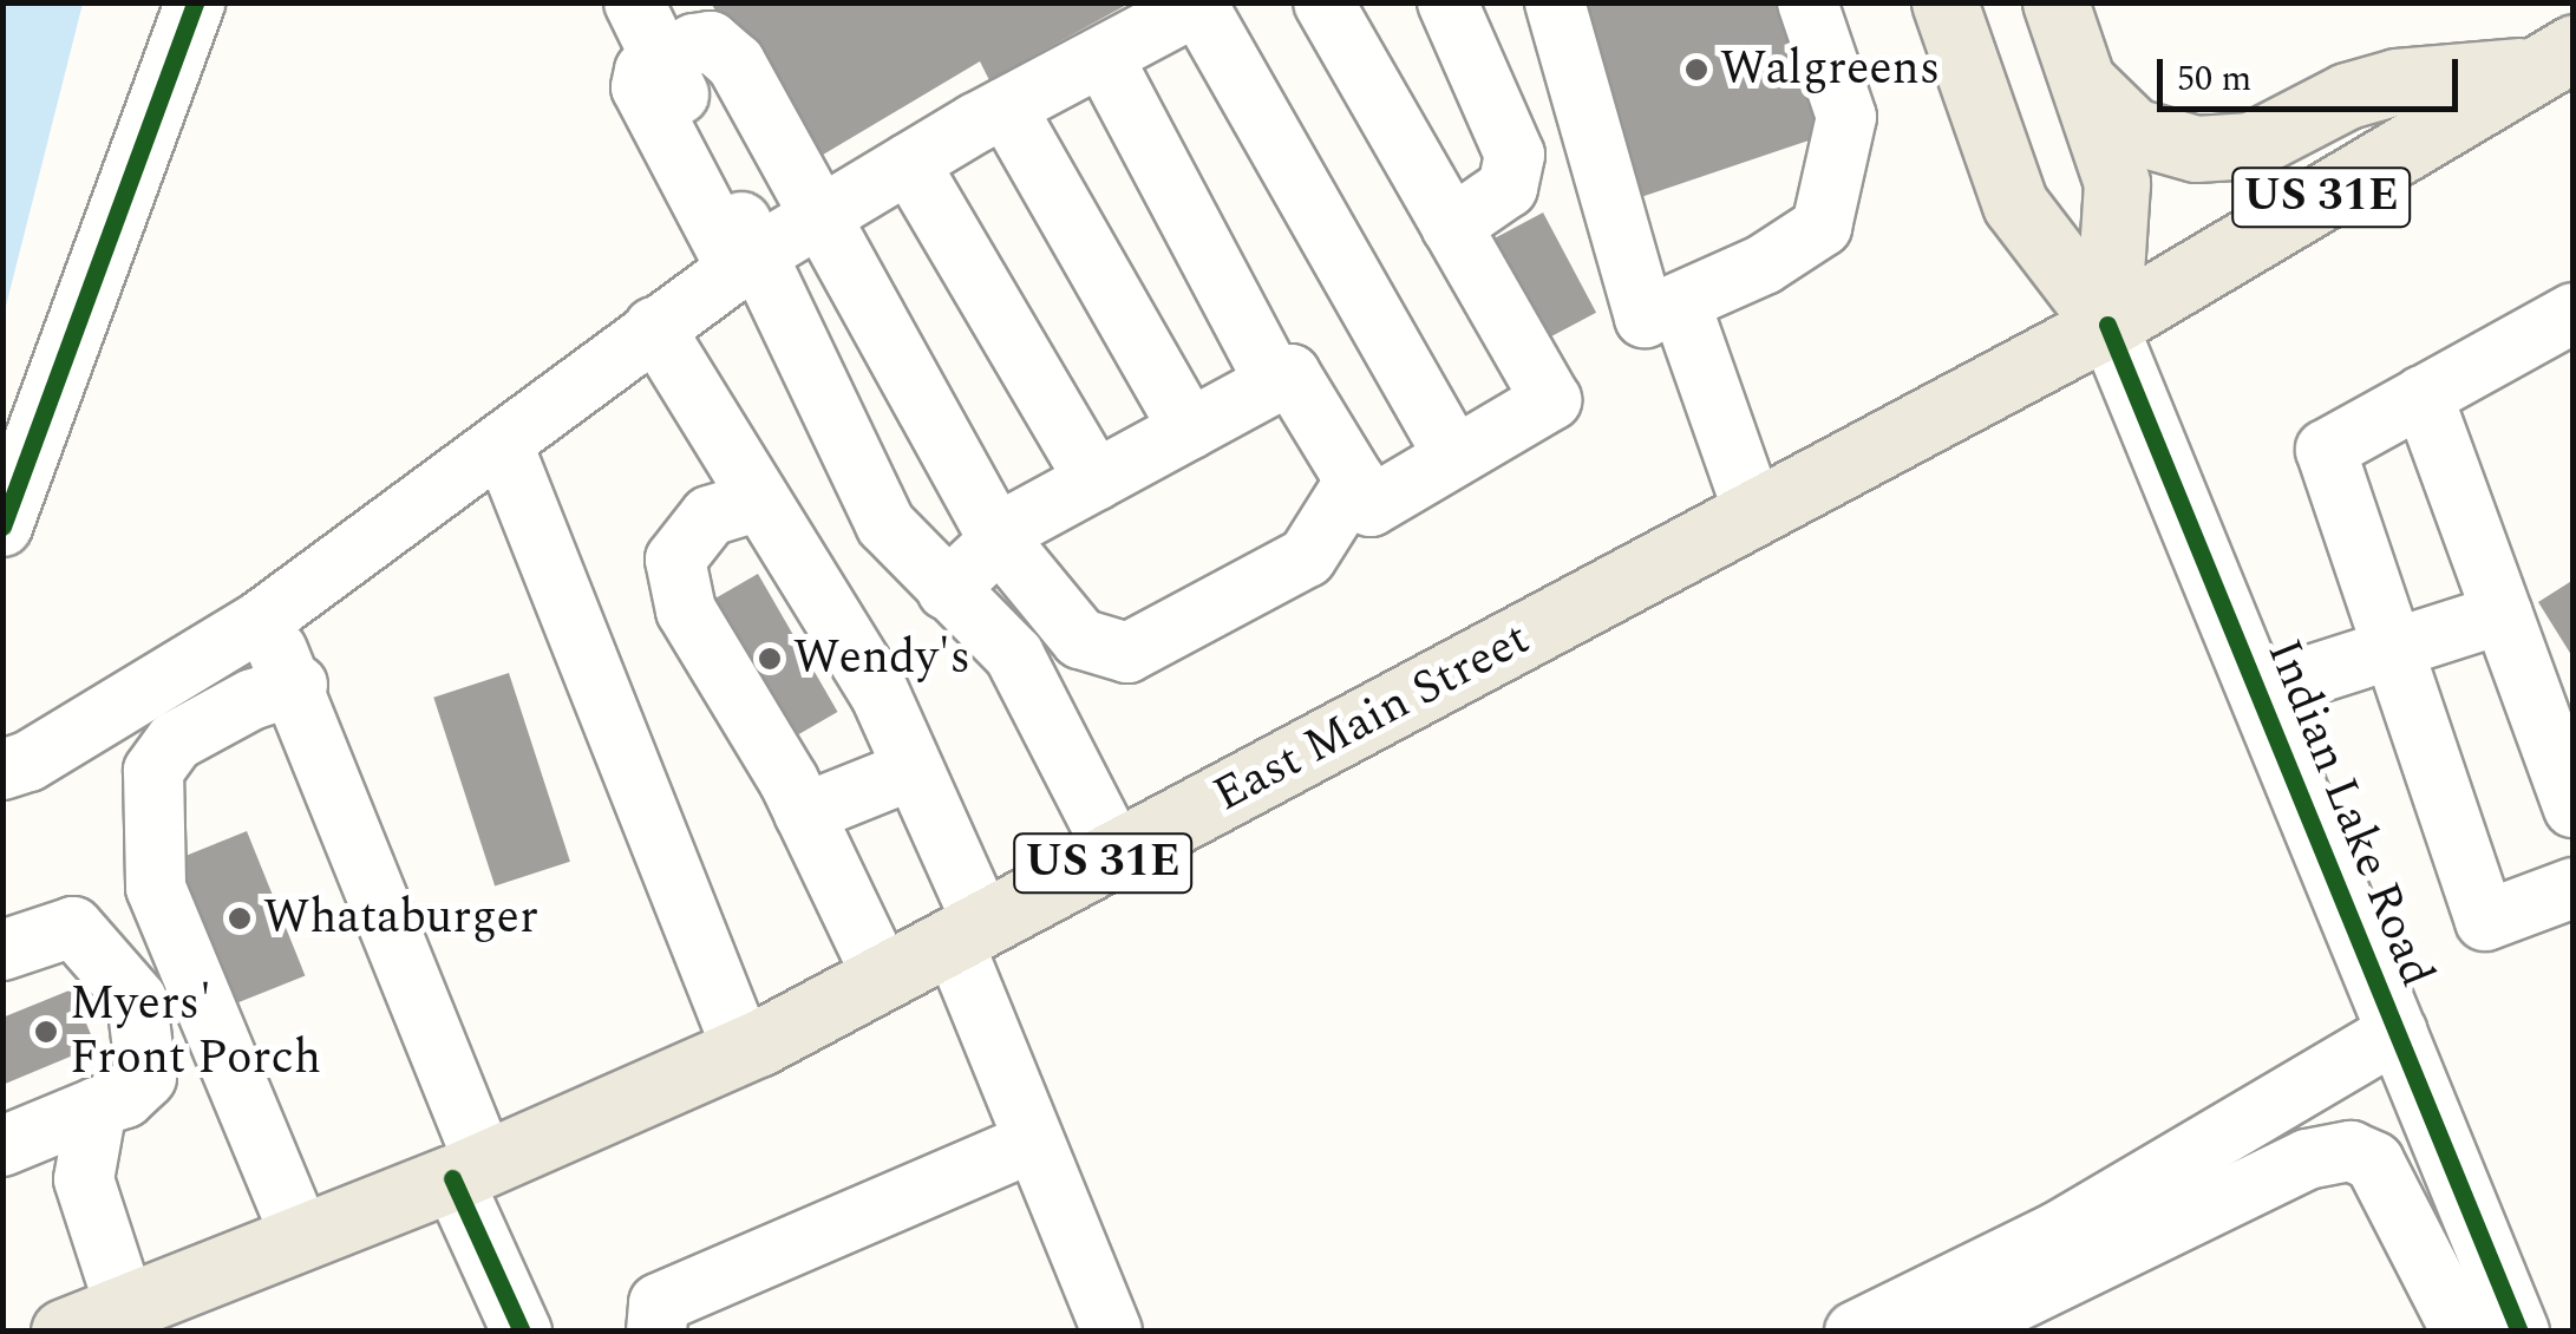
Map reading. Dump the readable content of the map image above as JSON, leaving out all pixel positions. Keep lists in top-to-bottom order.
{
  "streets": {
    "main road": ["US 31E", "East Main Street"],
    "street": ["Indian Lake Road"]
  },
  "crossings": [
    ["East Main Street", "Indian Lake Road"]
  ],
  "places": [
    "Walgreens",
    "Wendy's",
    "Whataburger",
    "Myers' Front Porch"
  ],
  "scale_bar": "50 m"
}
